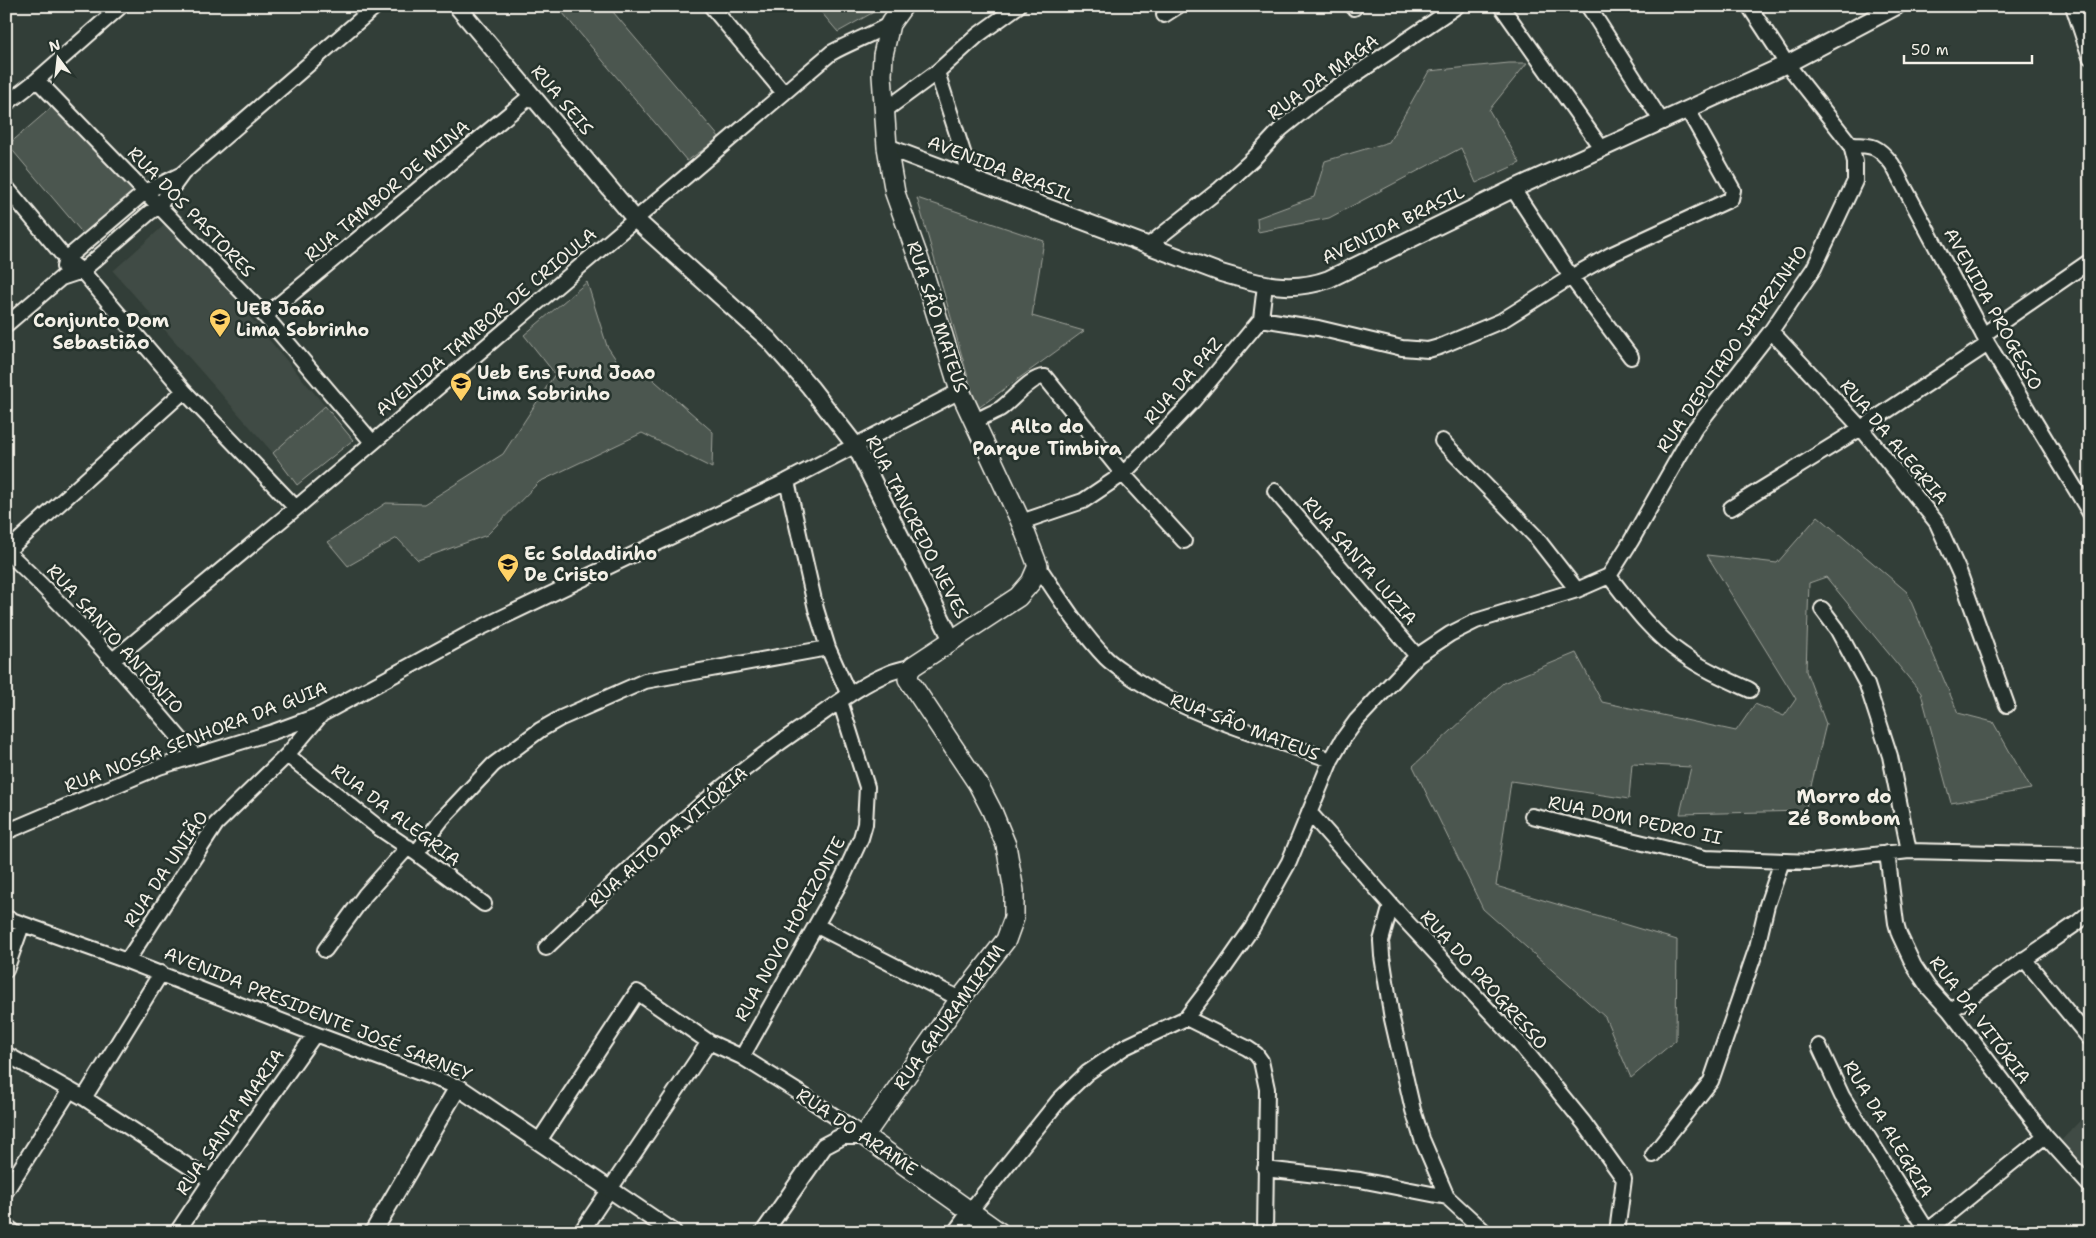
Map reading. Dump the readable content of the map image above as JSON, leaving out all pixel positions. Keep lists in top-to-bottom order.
{
  "streets": {
    "main road": [
      "RUA SÃO MATEUS",
      "RUA ALTO DA VITÓRIA",
      "RUA GAURAMIRIM",
      "RUA DO ARAME"
    ],
    "street": [
      "RUA DA MAGA",
      "RUA SEIS",
      "AVENIDA BRASIL",
      "RUA TAMBOR DE MINA",
      "RUA DOS PASTORES",
      "AVENIDA PROGESSO",
      "AVENIDA TAMBOR DE CRIOULA",
      "RUA DEPUTADO JAIRZINHO",
      "RUA DA PAZ",
      "RUA DA ALEGRIA",
      "RUA TANCREDO NEVES",
      "RUA SANTA LUZIA",
      "RUA SANTO ANTÔNIO",
      "RUA NOSSA SENHORA DA GUIA",
      "RUA DOM PEDRO II",
      "RUA DA UNIÃO",
      "RUA NOVO HORIZONTE",
      "RUA DO PROGRESSO",
      "AVENIDA PRESIDENTE JOSÉ SARNEY",
      "RUA DA VITÓRIA",
      "RUA SANTA MARIA"
    ]
  },
  "crossings": [
    ["RUA DA MAGA", "AVENIDA BRASIL"],
    ["RUA SEIS", "RUA TAMBOR DE MINA"],
    ["RUA SEIS", "AVENIDA TAMBOR DE CRIOULA"],
    ["RUA SEIS", "RUA TANCREDO NEVES"],
    ["AVENIDA BRASIL", "RUA SÃO MATEUS"],
    ["AVENIDA BRASIL", "RUA DEPUTADO JAIRZINHO"],
    ["RUA TAMBOR DE MINA", "RUA DOS PASTORES"],
    ["RUA DOS PASTORES", "AVENIDA TAMBOR DE CRIOULA"],
    ["AVENIDA PROGESSO", "RUA DEPUTADO JAIRZINHO"],
    ["RUA SÃO MATEUS", "AVENIDA TAMBOR DE CRIOULA"],
    ["RUA SÃO MATEUS", "RUA DA PAZ"],
    ["RUA SÃO MATEUS", "RUA NOSSA SENHORA DA GUIA"],
    ["RUA SÃO MATEUS", "RUA ALTO DA VITÓRIA"],
    ["AVENIDA TAMBOR DE CRIOULA", "RUA TANCREDO NEVES"],
    ["AVENIDA TAMBOR DE CRIOULA", "RUA SANTO ANTÔNIO"],
    ["RUA DEPUTADO JAIRZINHO", "RUA DA ALEGRIA"],
    ["RUA DA ALEGRIA", "RUA DA UNIÃO"],
    ["RUA TANCREDO NEVES", "RUA NOSSA SENHORA DA GUIA"],
    ["RUA TANCREDO NEVES", "RUA ALTO DA VITÓRIA"],
    ["RUA SANTO ANTÔNIO", "RUA NOSSA SENHORA DA GUIA"],
    ["RUA NOSSA SENHORA DA GUIA", "RUA DA UNIÃO"],
    ["RUA NOSSA SENHORA DA GUIA", "RUA NOVO HORIZONTE"],
    ["RUA DOM PEDRO II", "RUA DA VITÓRIA"],
    ["RUA ALTO DA VITÓRIA", "RUA NOVO HORIZONTE"],
    ["RUA ALTO DA VITÓRIA", "RUA GAURAMIRIM"],
    ["RUA DA UNIÃO", "AVENIDA PRESIDENTE JOSÉ SARNEY"],
    ["RUA NOVO HORIZONTE", "RUA DO ARAME"],
    ["AVENIDA PRESIDENTE JOSÉ SARNEY", "RUA SANTA MARIA"],
    ["RUA GAURAMIRIM", "RUA DO ARAME"]
  ],
  "districts": ["Conjunto Dom Sebastião", "Alto do Parque Timbira", "Morro do Zé Bombom"],
  "places": {
    "school or university": ["UEB João Lima Sobrinho", "Ueb Ens Fund Joao Lima Sobrinho", "Ec Soldadinho De Cristo"]
  },
  "scale_bar": "50 m",
  "north": "top"
}
